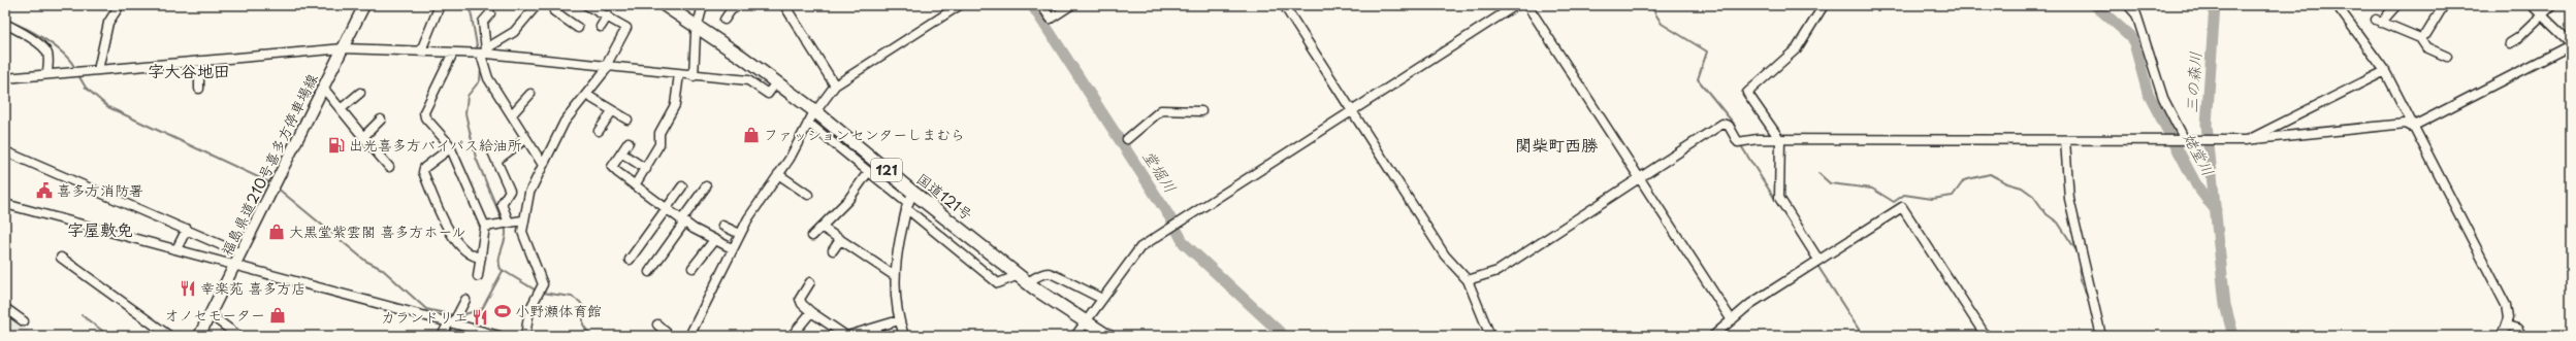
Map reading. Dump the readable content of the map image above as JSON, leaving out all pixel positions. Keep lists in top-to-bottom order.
{
  "streets": {
    "highway": ["121", "国道121号"],
    "main road": ["福島県道210号喜多方停車場線"]
  },
  "districts": ["字大谷地田", "関柴町西勝", "字屋敷免"],
  "water": ["三の森川", "姥堂川", "堂堀川"],
  "places": {
    "shop": ["ファッションセンターしまむら", "大黒堂紫雲閣 喜多方ホール", "オノセモーター"],
    "fuel station": ["出光喜多方バイパス給油所"],
    "public building": ["喜多方消防署"],
    "restaurant": ["幸楽苑 喜多方店", "カランドリエ"],
    "sports": ["小野瀬体育館"]
  }
}
